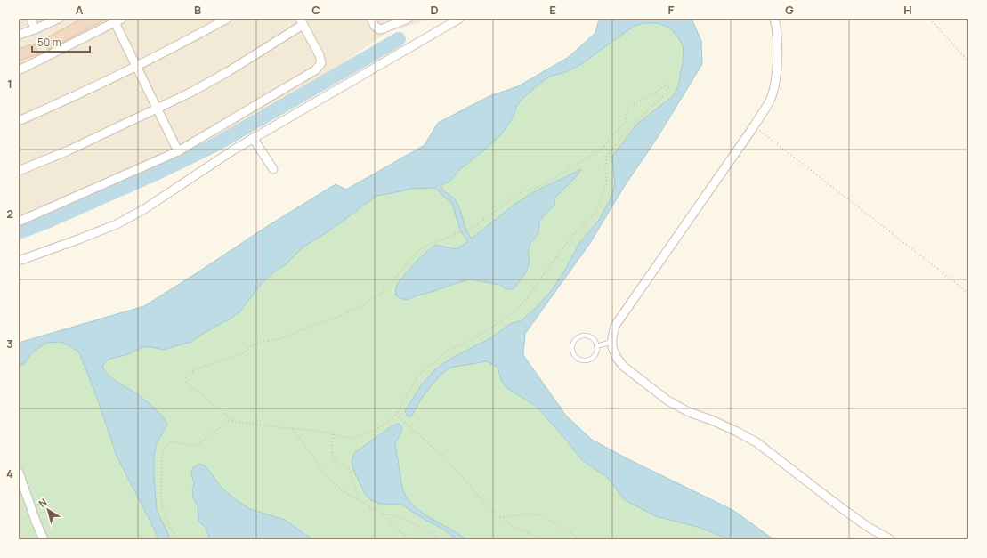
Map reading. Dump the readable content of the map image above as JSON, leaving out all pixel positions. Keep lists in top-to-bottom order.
{
  "scale_bar": "50 m",
  "north": "top left",
  "grid": {
    "columns": [
      "A",
      "B",
      "C",
      "D",
      "E",
      "F",
      "G",
      "H"
    ],
    "rows": [
      "1",
      "2",
      "3",
      "4"
    ]
  }
}
